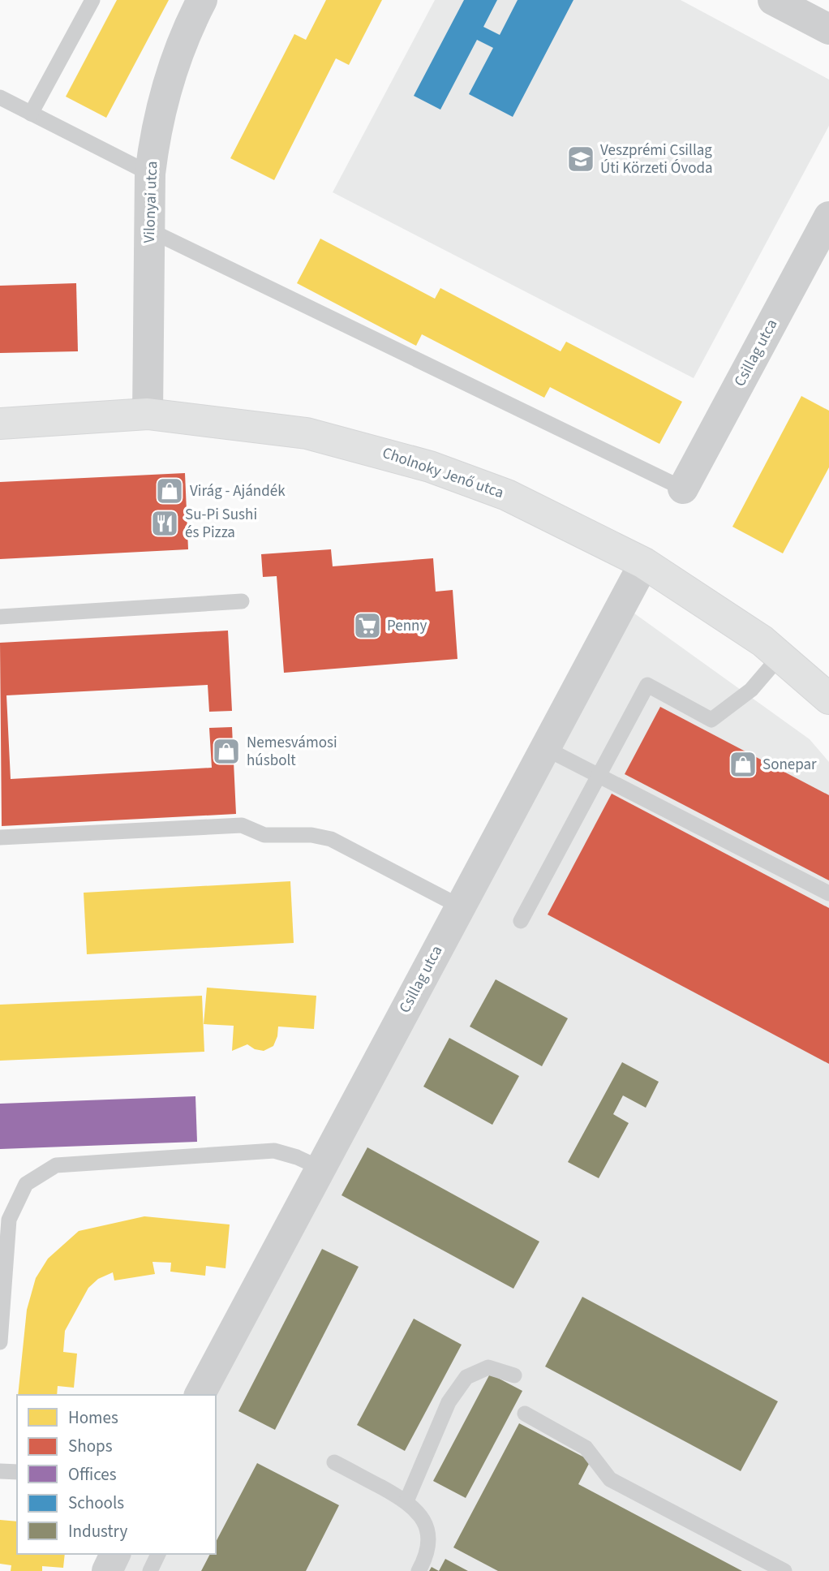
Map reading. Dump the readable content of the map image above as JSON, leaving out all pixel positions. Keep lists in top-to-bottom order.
{
  "streets": {
    "street": ["Vilonyai utca", "Csillag utca", "Cholnoky Jenő utca"]
  },
  "crossings": [
    ["Vilonyai utca", "Cholnoky Jenő utca"],
    ["Csillag utca", "Cholnoky Jenő utca"]
  ],
  "places": {
    "school or university": ["Veszprémi Csillag Úti Körzeti Óvoda"],
    "shop": ["Virág - Ajándék", "Nemesvámosi húsbolt", "Sonepar"],
    "restaurant": ["Su-Pi Sushi és Pizza"],
    "supermarket": ["Penny"]
  },
  "legend": [
    "Homes",
    "Shops",
    "Offices",
    "Schools",
    "Industry"
  ]
}
